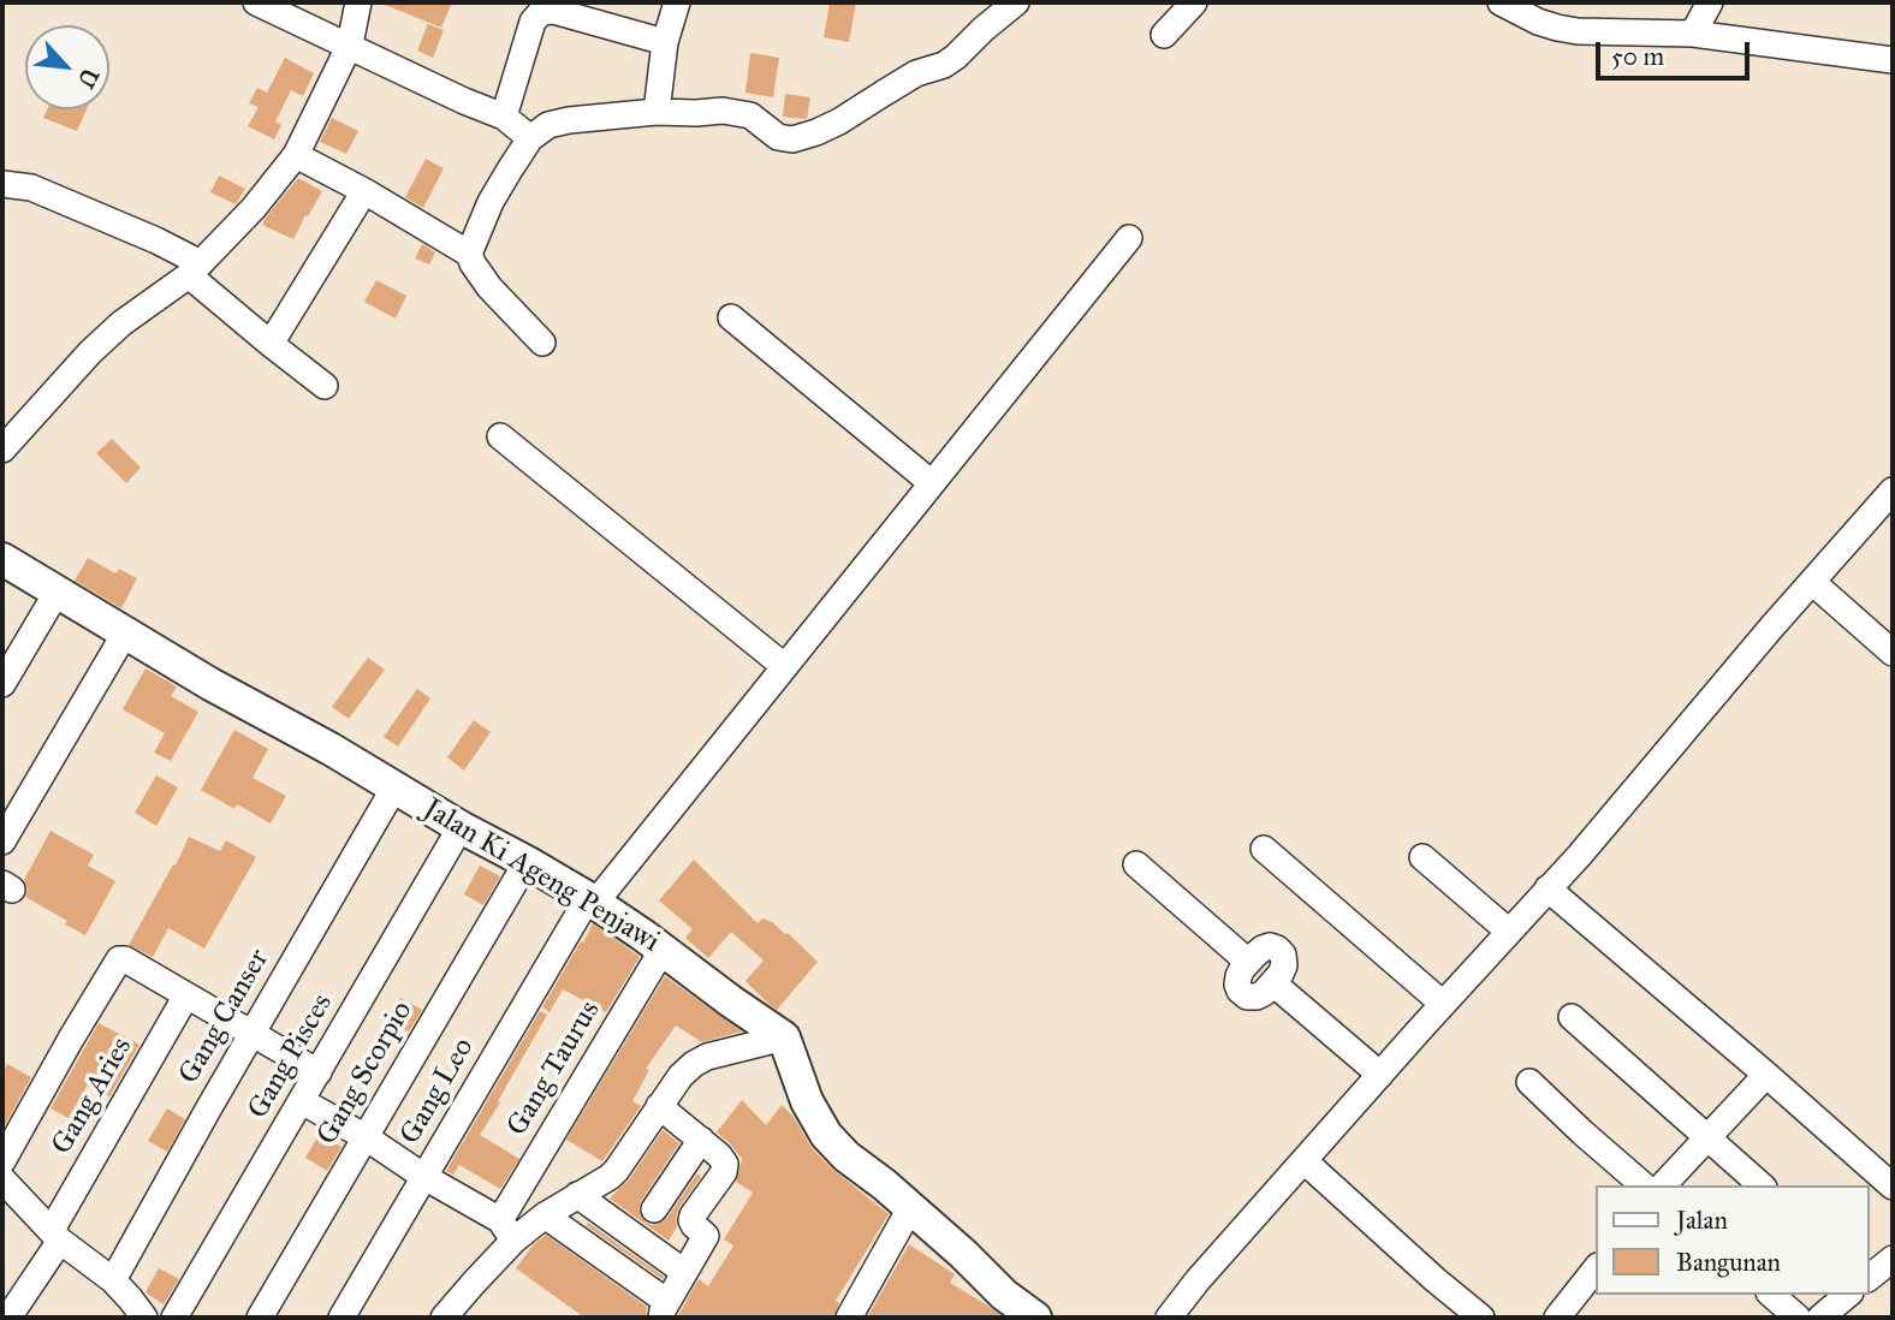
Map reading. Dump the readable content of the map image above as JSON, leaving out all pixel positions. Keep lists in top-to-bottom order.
{
  "streets": {
    "main road": ["Jalan Ki Ageng Penjawi"],
    "street": [
      "Gang Canser",
      "Gang Pisces",
      "Gang Taurus",
      "Gang Scorpio",
      "Gang Leo",
      "Gang Aries"
    ]
  },
  "crossings": [
    ["Jalan Ki Ageng Penjawi", "Gang Canser"],
    ["Jalan Ki Ageng Penjawi", "Gang Pisces"],
    ["Jalan Ki Ageng Penjawi", "Gang Taurus"],
    ["Jalan Ki Ageng Penjawi", "Gang Scorpio"],
    ["Jalan Ki Ageng Penjawi", "Gang Leo"]
  ],
  "legend": ["Jalan", "Bangunan"],
  "scale_bar": "50 m",
  "north": "bottom right"
}
